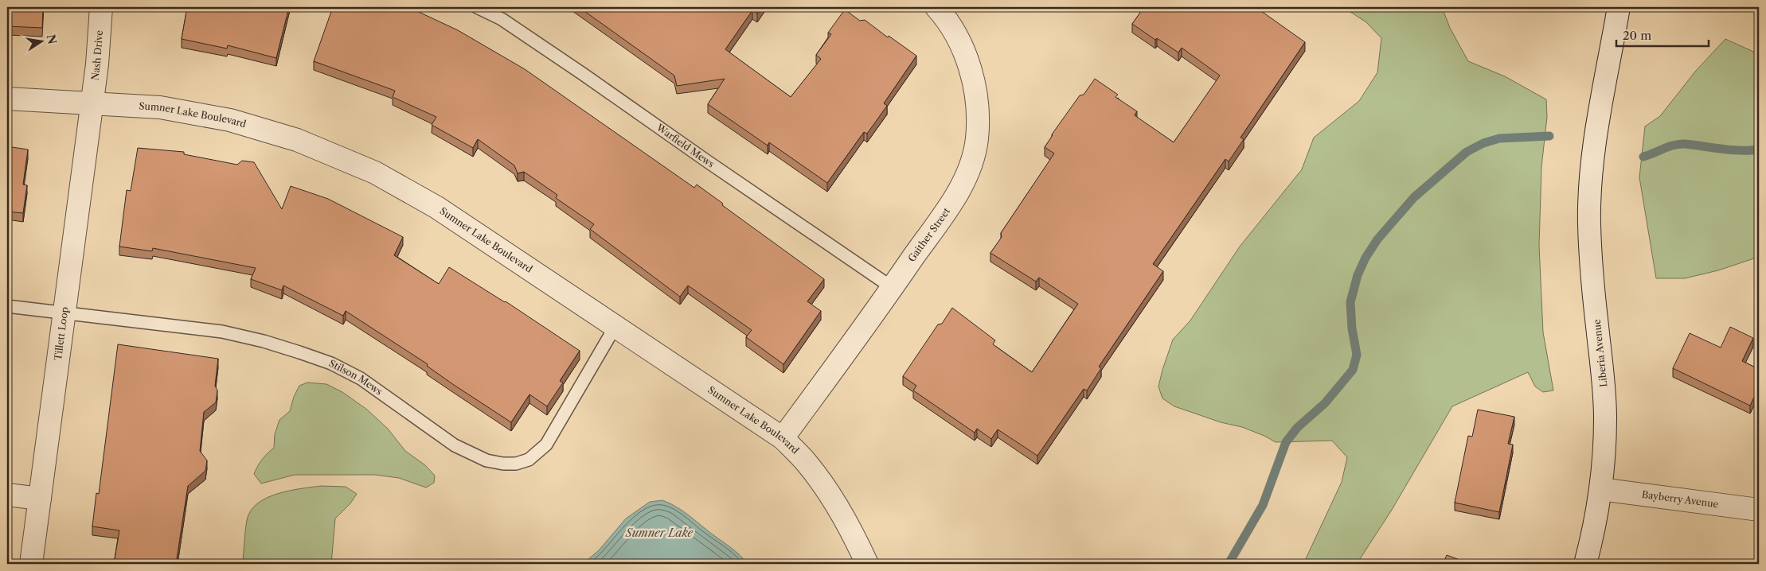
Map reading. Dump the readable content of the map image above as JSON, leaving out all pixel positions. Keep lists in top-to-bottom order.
{
  "streets": {
    "street": [
      "Nash Drive",
      "Sumner Lake Boulevard",
      "Gaither Street",
      "Tillett Loop",
      "Liberia Avenue",
      "Bayberry Avenue"
    ],
    "lane": ["Warfield Mews", "Stilson Mews"]
  },
  "crossings": [
    ["Nash Drive", "Sumner Lake Boulevard"],
    ["Nash Drive", "Tillett Loop"],
    ["Sumner Lake Boulevard", "Gaither Street"],
    ["Sumner Lake Boulevard", "Tillett Loop"],
    ["Sumner Lake Boulevard", "Stilson Mews"],
    ["Warfield Mews", "Gaither Street"],
    ["Tillett Loop", "Stilson Mews"],
    ["Liberia Avenue", "Bayberry Avenue"]
  ],
  "water": ["Sumner Lake"],
  "scale_bar": "20 m",
  "north": "right"
}
